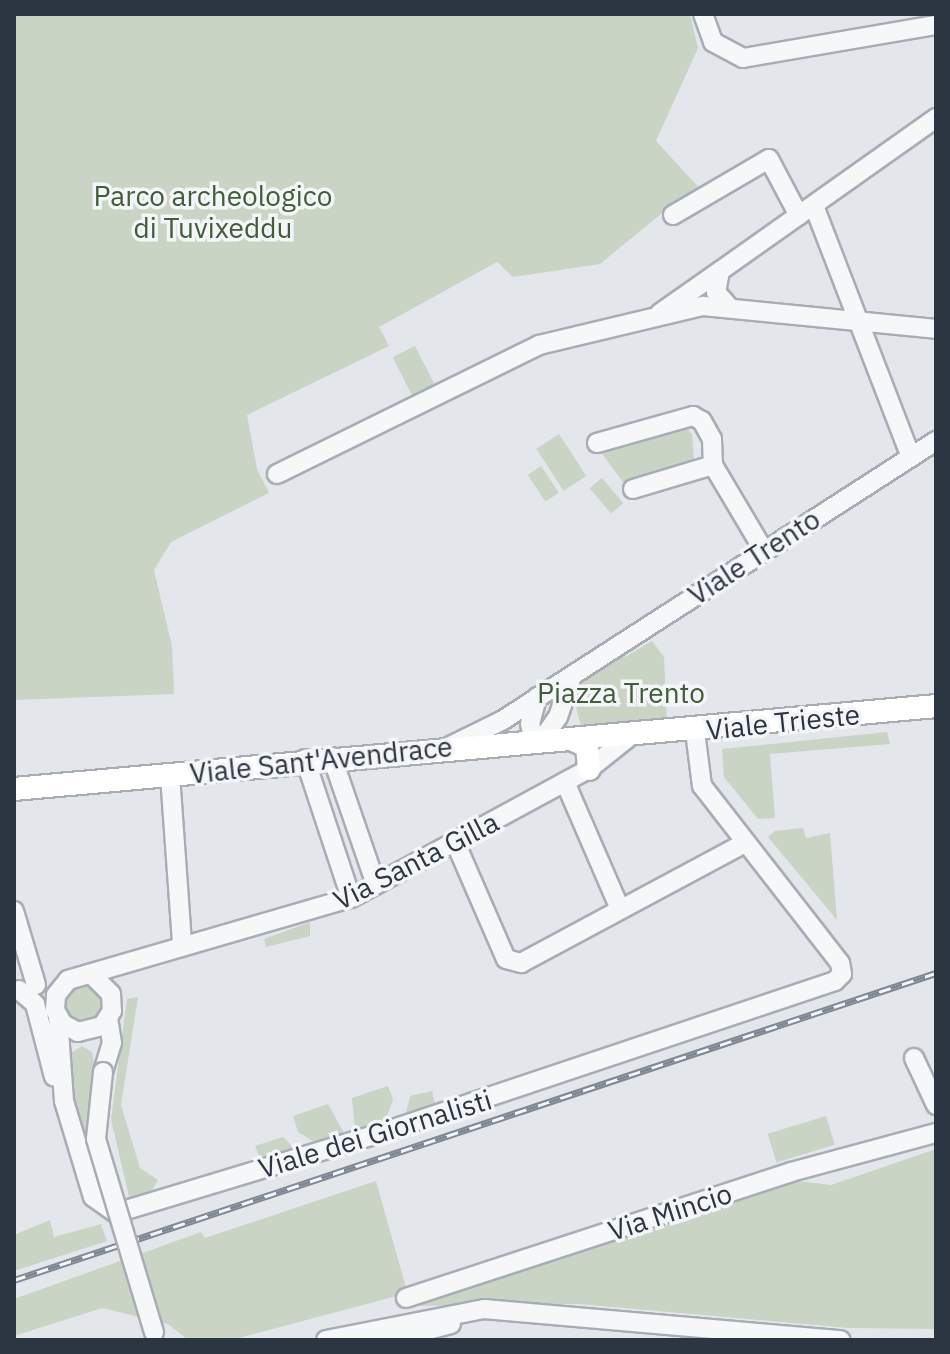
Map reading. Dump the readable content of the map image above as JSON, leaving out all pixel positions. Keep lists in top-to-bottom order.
{
  "streets": {
    "main road": ["Viale Trieste", "Viale Sant'Avendrace"],
    "street": [
      "Viale Trento",
      "Via Santa Gilla",
      "Viale dei Giornalisti",
      "Via Mincio"
    ]
  },
  "crossings": [
    ["Viale Trento", "Viale Sant'Avendrace"],
    ["Viale Trieste", "Viale Sant'Avendrace"],
    ["Viale Trieste", "Via Santa Gilla"],
    ["Viale Sant'Avendrace", "Via Santa Gilla"],
    ["Via Santa Gilla", "Viale dei Giornalisti"]
  ],
  "parks": ["Parco archeologico di Tuvixeddu", "Piazza Trento"]
}
